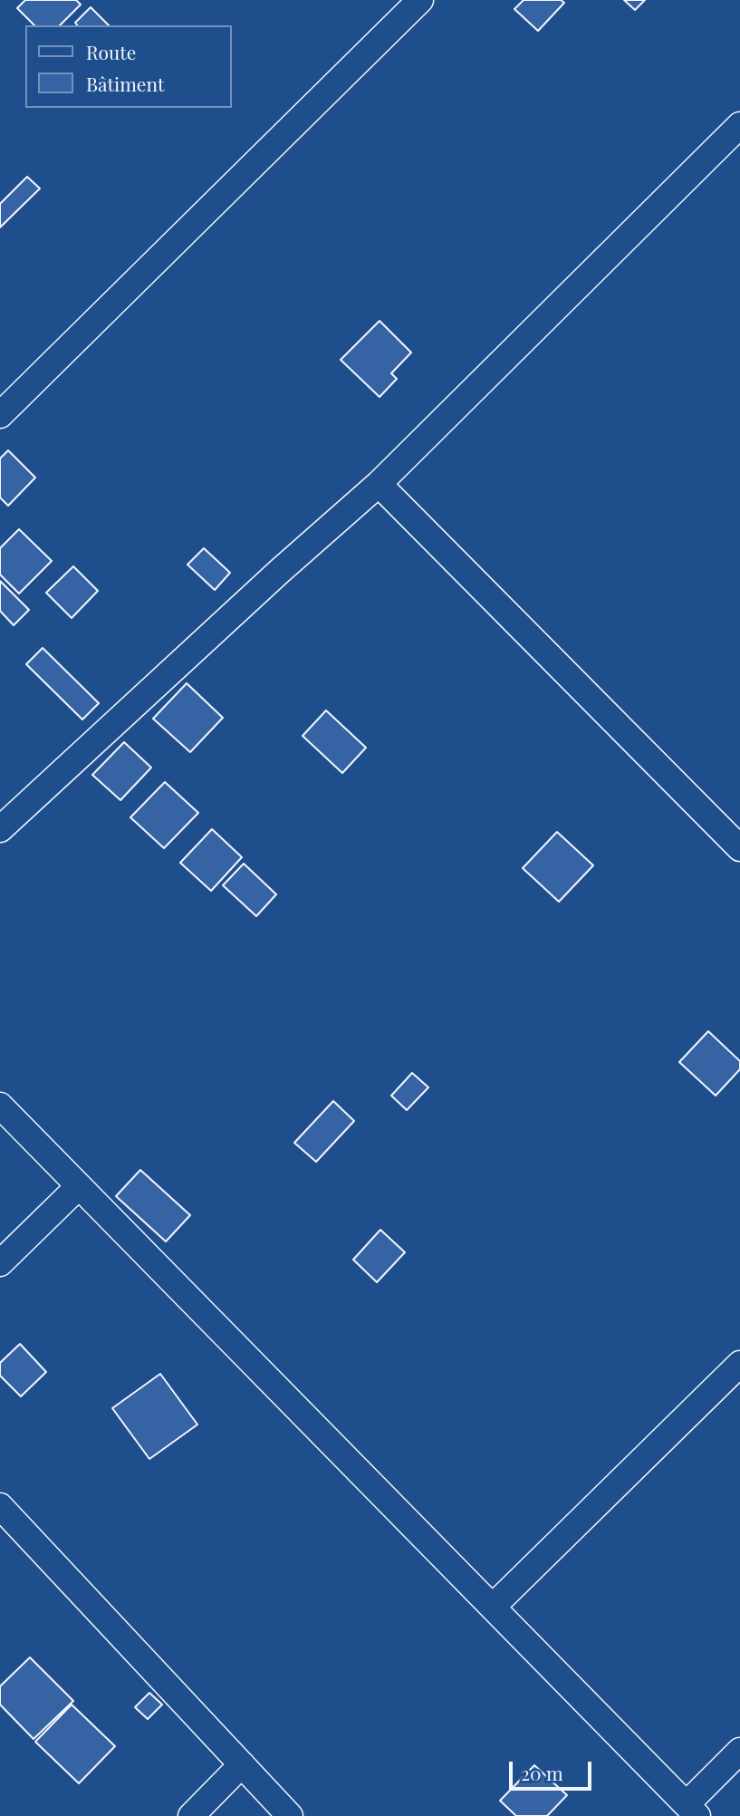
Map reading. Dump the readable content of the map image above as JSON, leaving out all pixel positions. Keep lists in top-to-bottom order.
{
  "legend": ["Route", "Bâtiment"],
  "scale_bar": "20 m"
}
